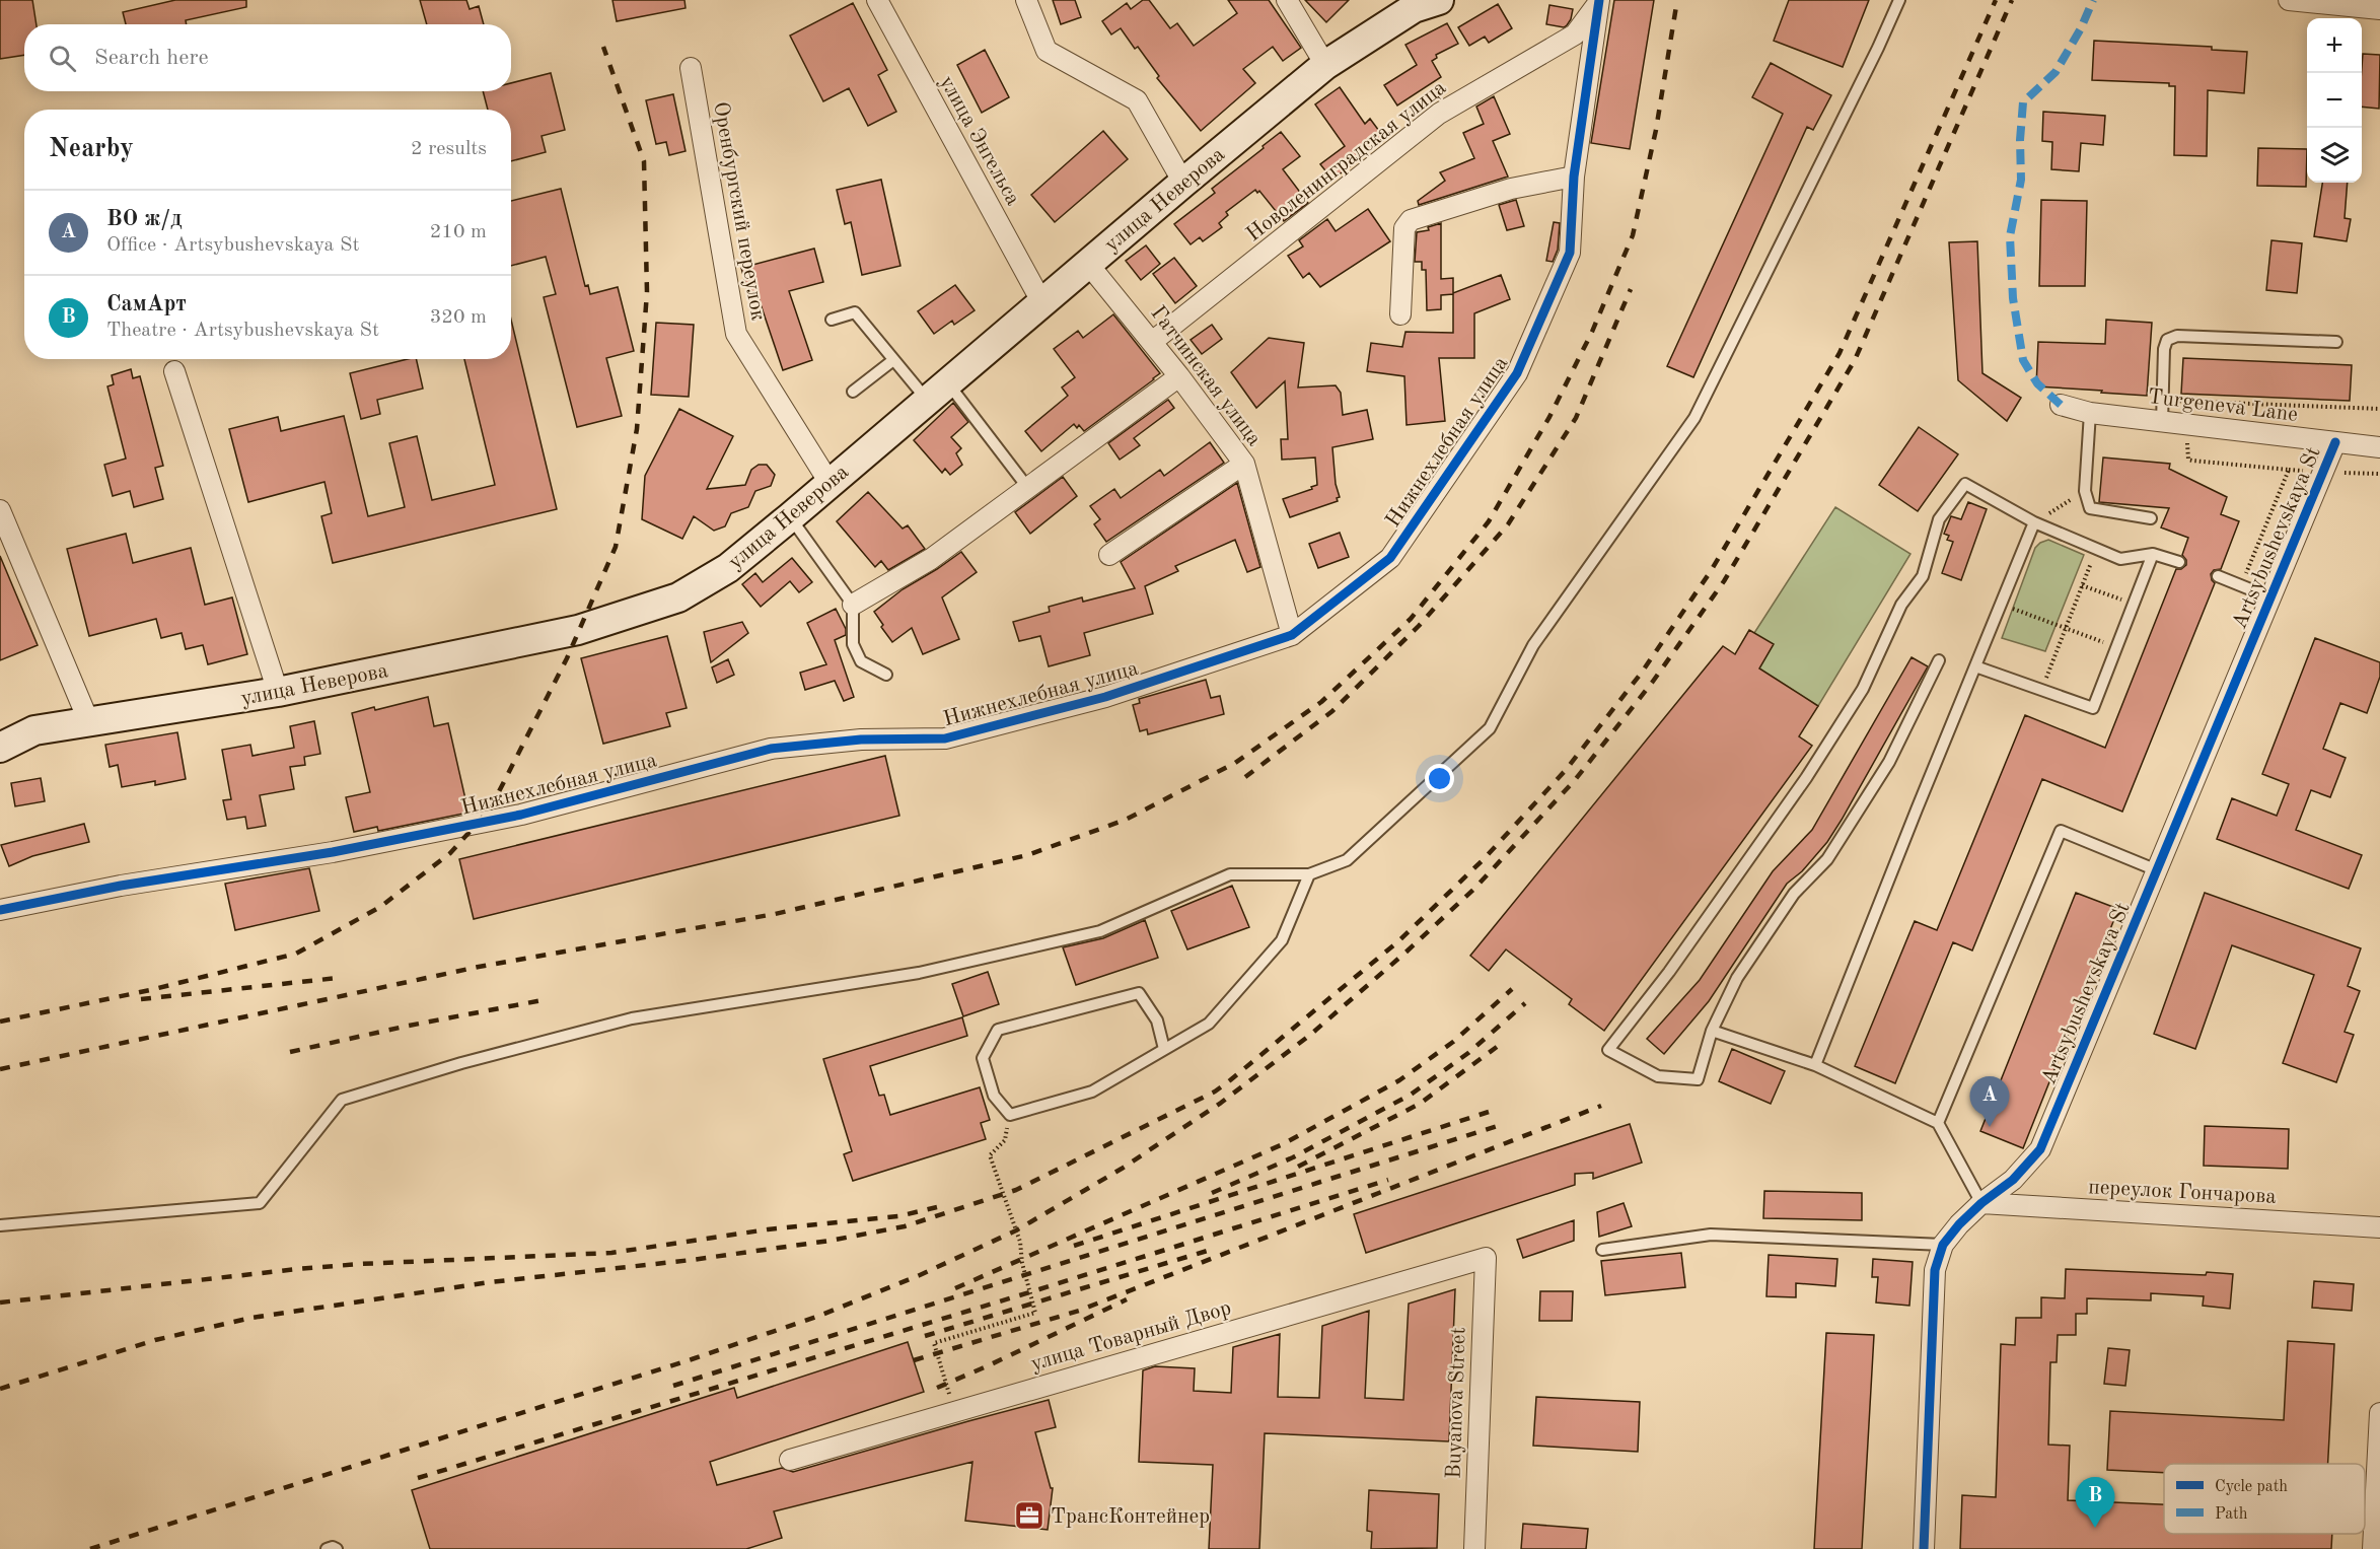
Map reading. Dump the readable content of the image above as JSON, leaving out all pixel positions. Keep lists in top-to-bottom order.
{
  "streets": {
    "street": [
      "улица Энгельса",
      "Новоленинградская улица",
      "улица Неверова",
      "Оренбургский переулок",
      "Гатчинская улица",
      "Turgeneva Lane",
      "Нижнехлебная улица",
      "Artsybushevskaya St",
      "переулок Гончарова",
      "улица Товарный Двор",
      "Buyanova Street"
    ]
  },
  "crossings": [
    ["улица Энгельса", "улица Неверова"],
    ["Новоленинградская улица", "Гатчинская улица"],
    ["Новоленинградская улица", "Нижнехлебная улица"],
    ["улица Неверова", "Оренбургский переулок"],
    ["улица Неверова", "Гатчинская улица"],
    ["Гатчинская улица", "Нижнехлебная улица"],
    ["Turgeneva Lane", "Artsybushevskaya St"],
    ["Artsybushevskaya St", "переулок Гончарова"],
    ["улица Товарный Двор", "Buyanova Street"]
  ],
  "places": {
    "office": ["ТрансКонтейнер"]
  },
  "legend": ["Cycle path", "Path"],
  "page": {
    "map_buttons": ["+", "−"],
    "search": "Search here",
    "heading": ["Nearby", "2 results"],
    "list": [
      {
        "mark": "A",
        "name": "ВО ж/д",
        "note": "Office · Artsybushevskaya St",
        "value": "210 m"
      },
      {
        "mark": "B",
        "name": "СамАрт",
        "note": "Theatre · Artsybushevskaya St",
        "value": "320 m"
      }
    ],
    "pins": ["A", "B"]
  }
}
